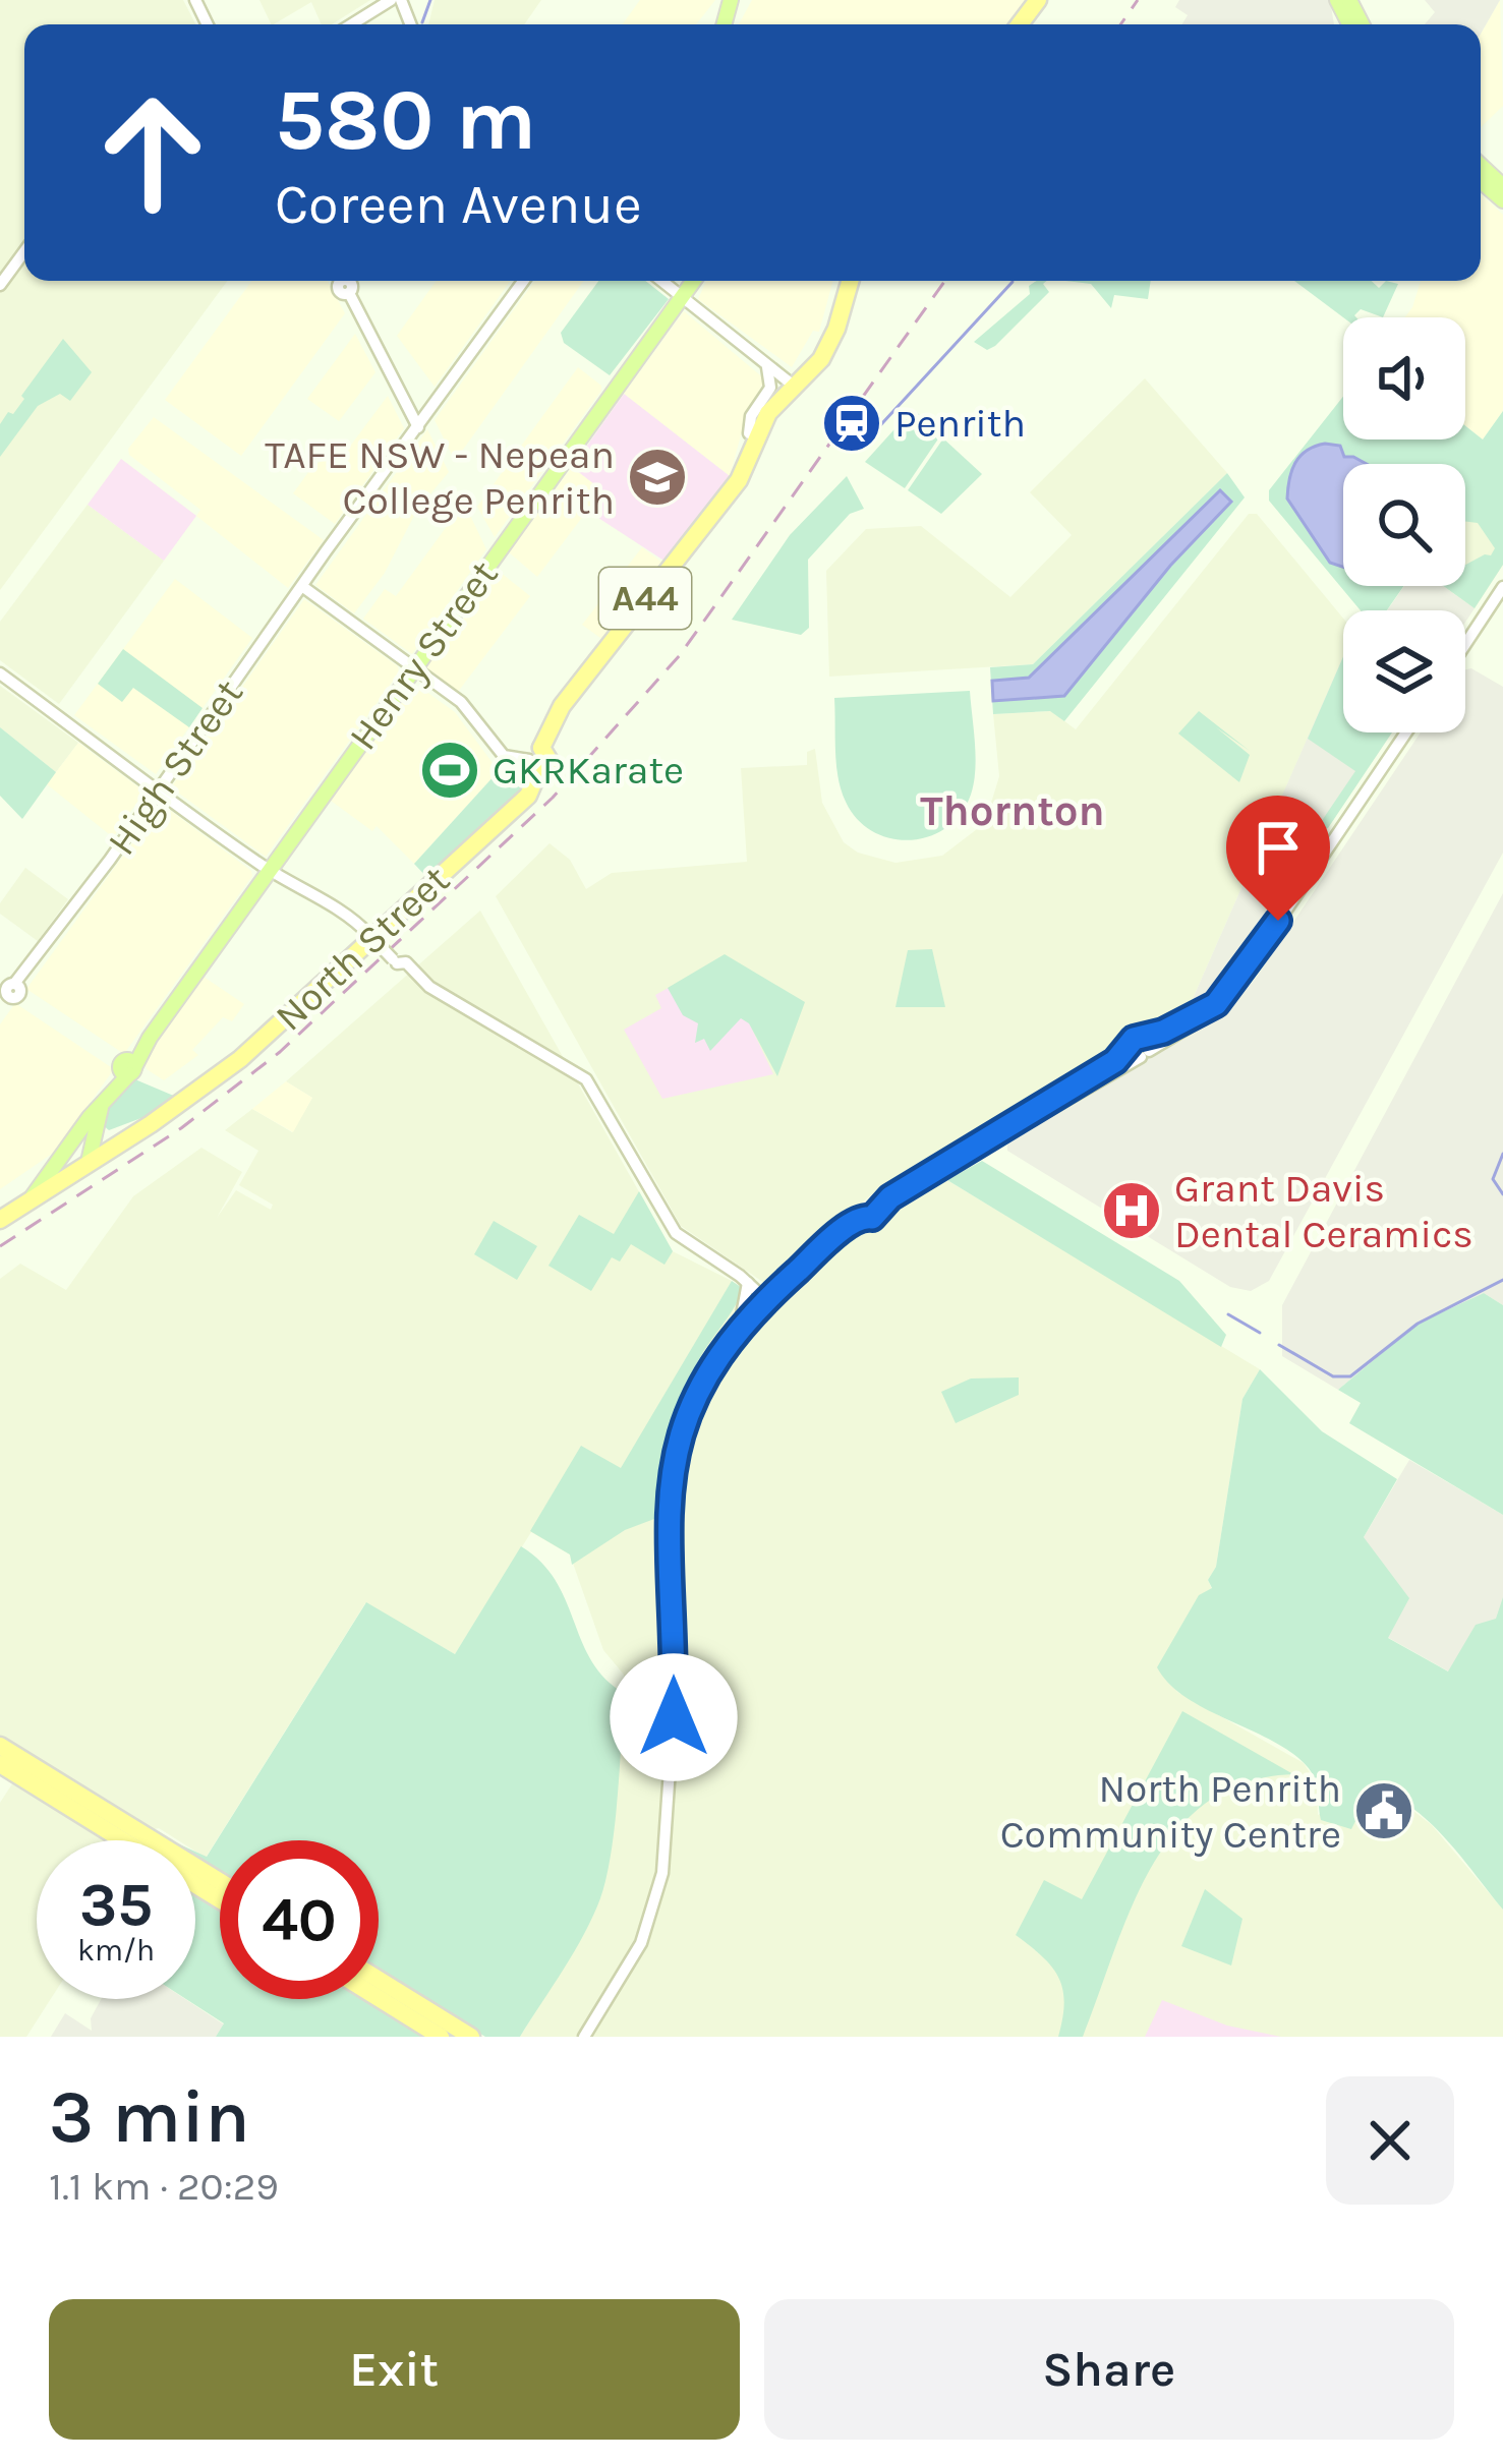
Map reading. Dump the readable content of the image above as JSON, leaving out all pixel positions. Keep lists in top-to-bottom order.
{
  "streets": {
    "highway": ["A44", "North Street"],
    "main road": ["Henry Street"],
    "street": ["High Street"]
  },
  "crossings": [
    ["A44", "North Street"]
  ],
  "districts": ["Thornton"],
  "places": {
    "station": ["Penrith"],
    "school or university": ["TAFE NSW - Nepean College Penrith"],
    "sports": ["GKRKarate"],
    "hospital": ["Grant Davis Dental Ceramics"],
    "public building": ["North Penrith Community Centre"]
  },
  "page": {
    "turn": ["580 m", "Coreen Avenue"],
    "speed": "35 km/h",
    "limit": "40",
    "heading": ["3 min", "1.1 km · 20:29"],
    "buttons": ["Exit", "Share"]
  }
}
